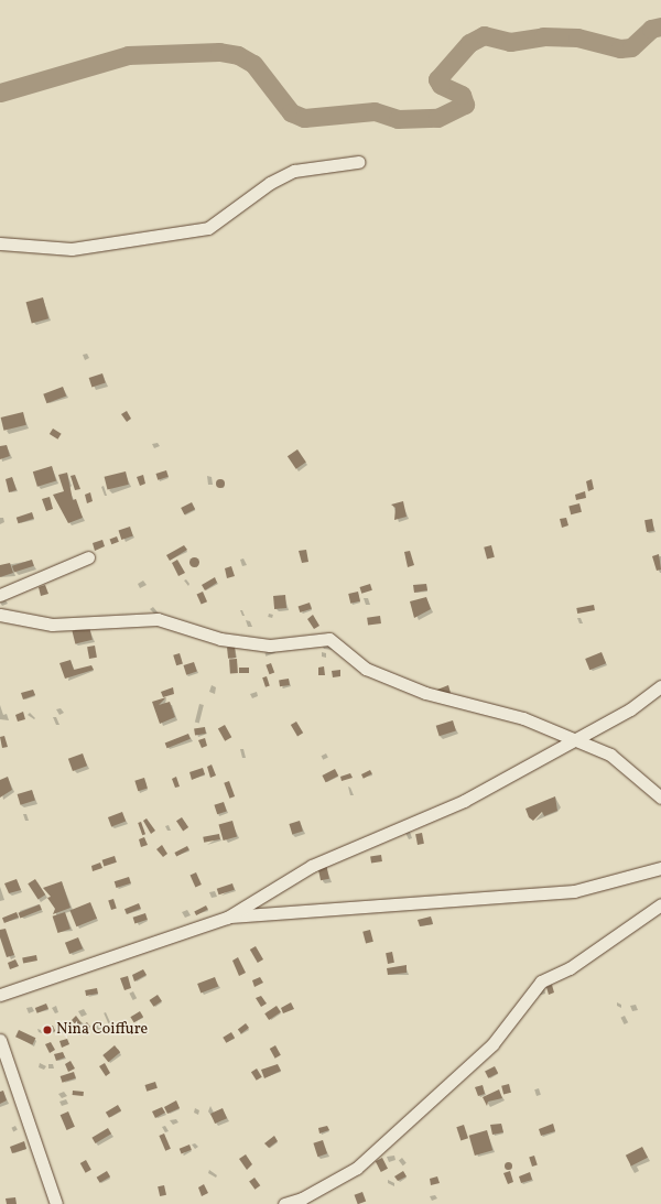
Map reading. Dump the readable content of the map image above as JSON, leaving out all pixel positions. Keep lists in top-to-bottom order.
{
  "places": ["Nina Coiffure"]
}
